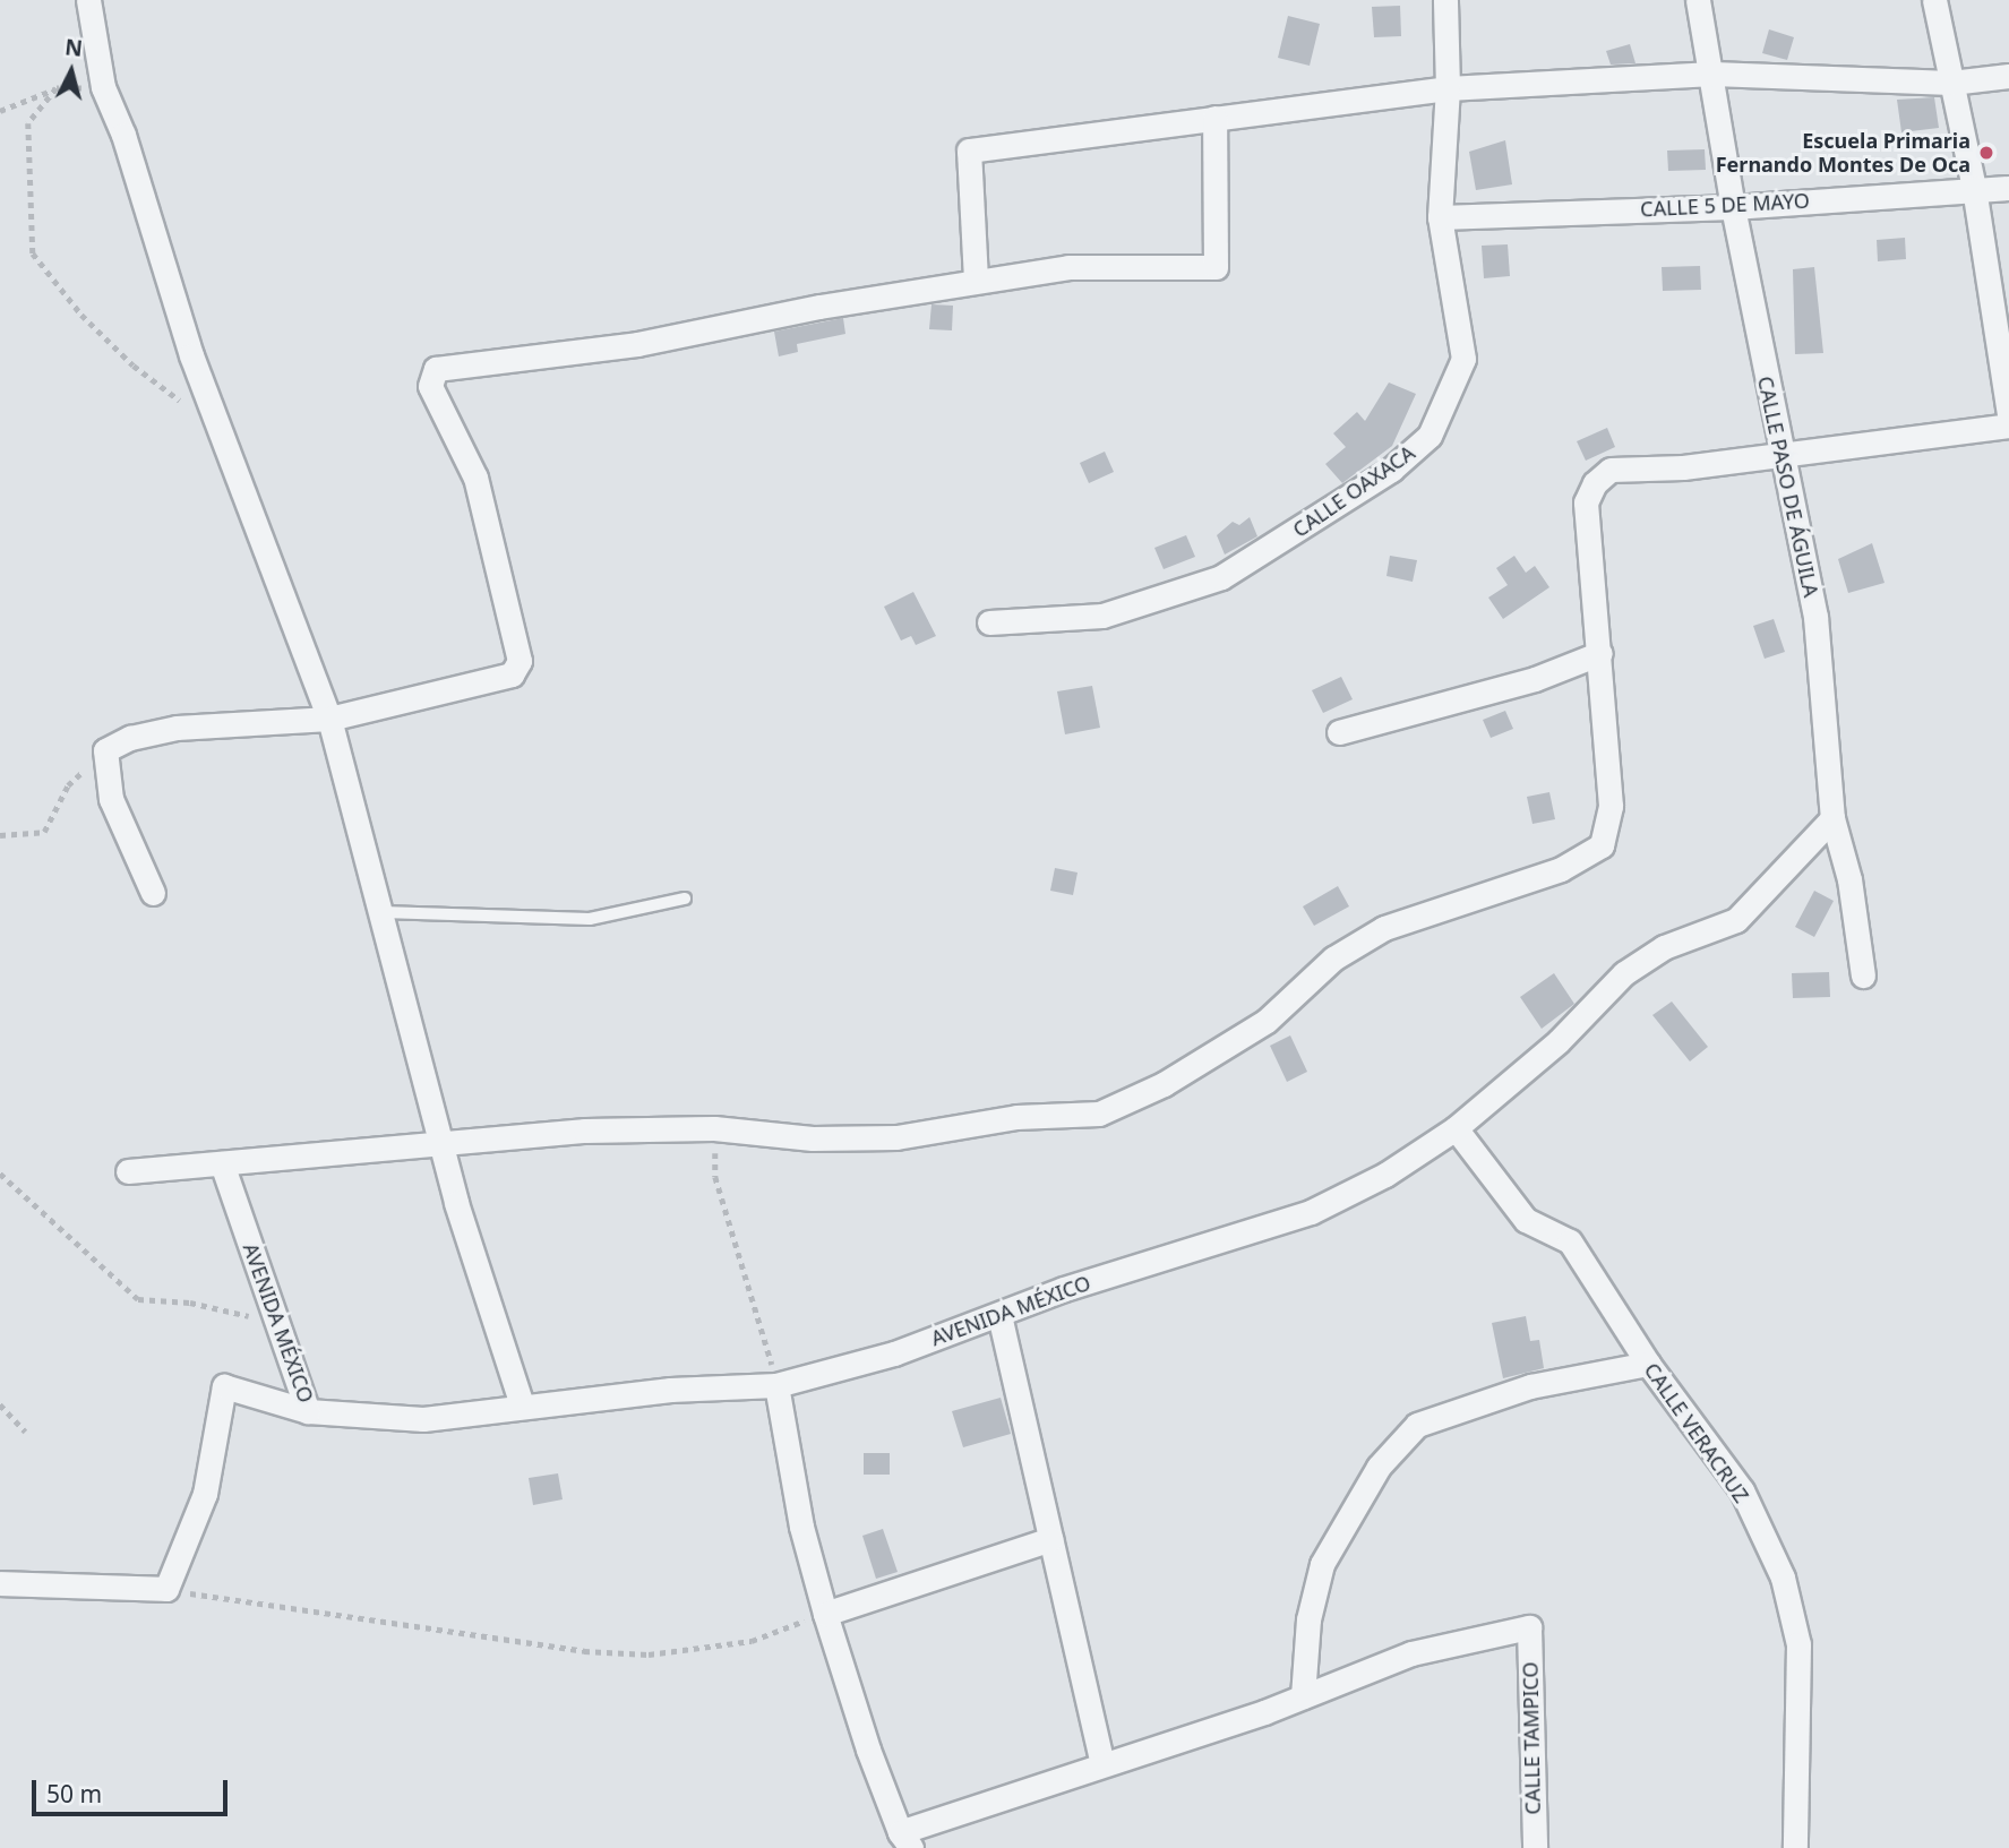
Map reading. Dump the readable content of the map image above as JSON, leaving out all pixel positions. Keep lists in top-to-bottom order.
{
  "streets": {
    "street": [
      "CALLE 5 DE MAYO",
      "CALLE PASO DE ÁGUILA",
      "CALLE OAXACA",
      "AVENIDA MÉXICO",
      "CALLE VERACRUZ",
      "CALLE TAMPICO"
    ]
  },
  "crossings": [
    ["CALLE 5 DE MAYO", "CALLE PASO DE ÁGUILA"],
    ["CALLE 5 DE MAYO", "CALLE OAXACA"],
    ["CALLE PASO DE ÁGUILA", "AVENIDA MÉXICO"],
    ["AVENIDA MÉXICO", "CALLE VERACRUZ"]
  ],
  "places": ["Escuela Primaria Fernando Montes De Oca"],
  "scale_bar": "50 m",
  "north": "top"
}
